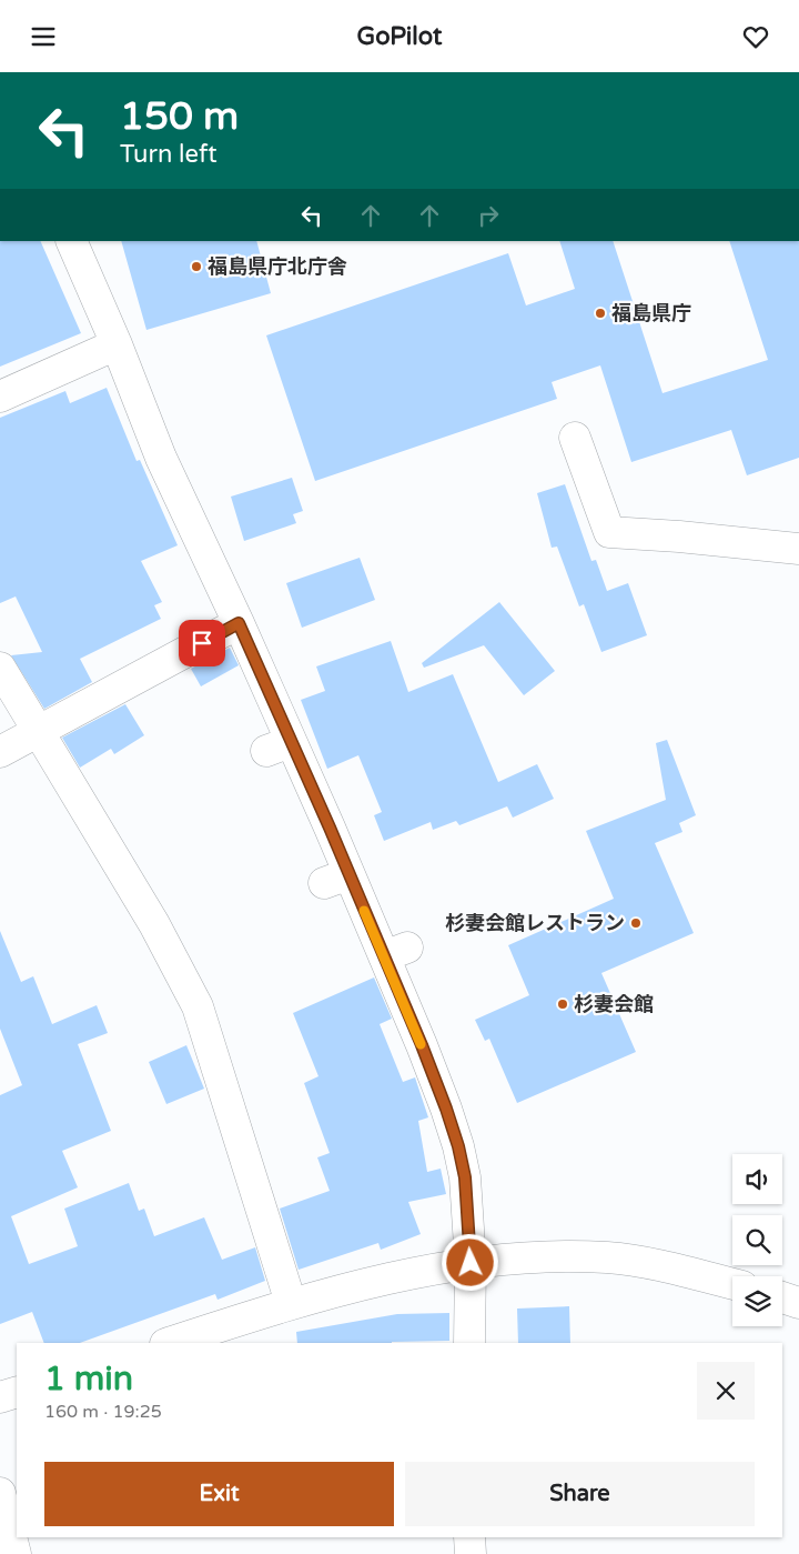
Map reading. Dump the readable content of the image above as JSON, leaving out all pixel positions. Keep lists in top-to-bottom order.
{
  "places": [
    "福島県庁北庁舎",
    "福島県庁",
    "杉妻会館レストラン",
    "杉妻会館"
  ],
  "page": {
    "header": "GoPilot",
    "turn": ["150 m", "Turn left"],
    "heading": ["1 min", "160 m · 19:25"],
    "buttons": ["Exit", "Share"]
  }
}
